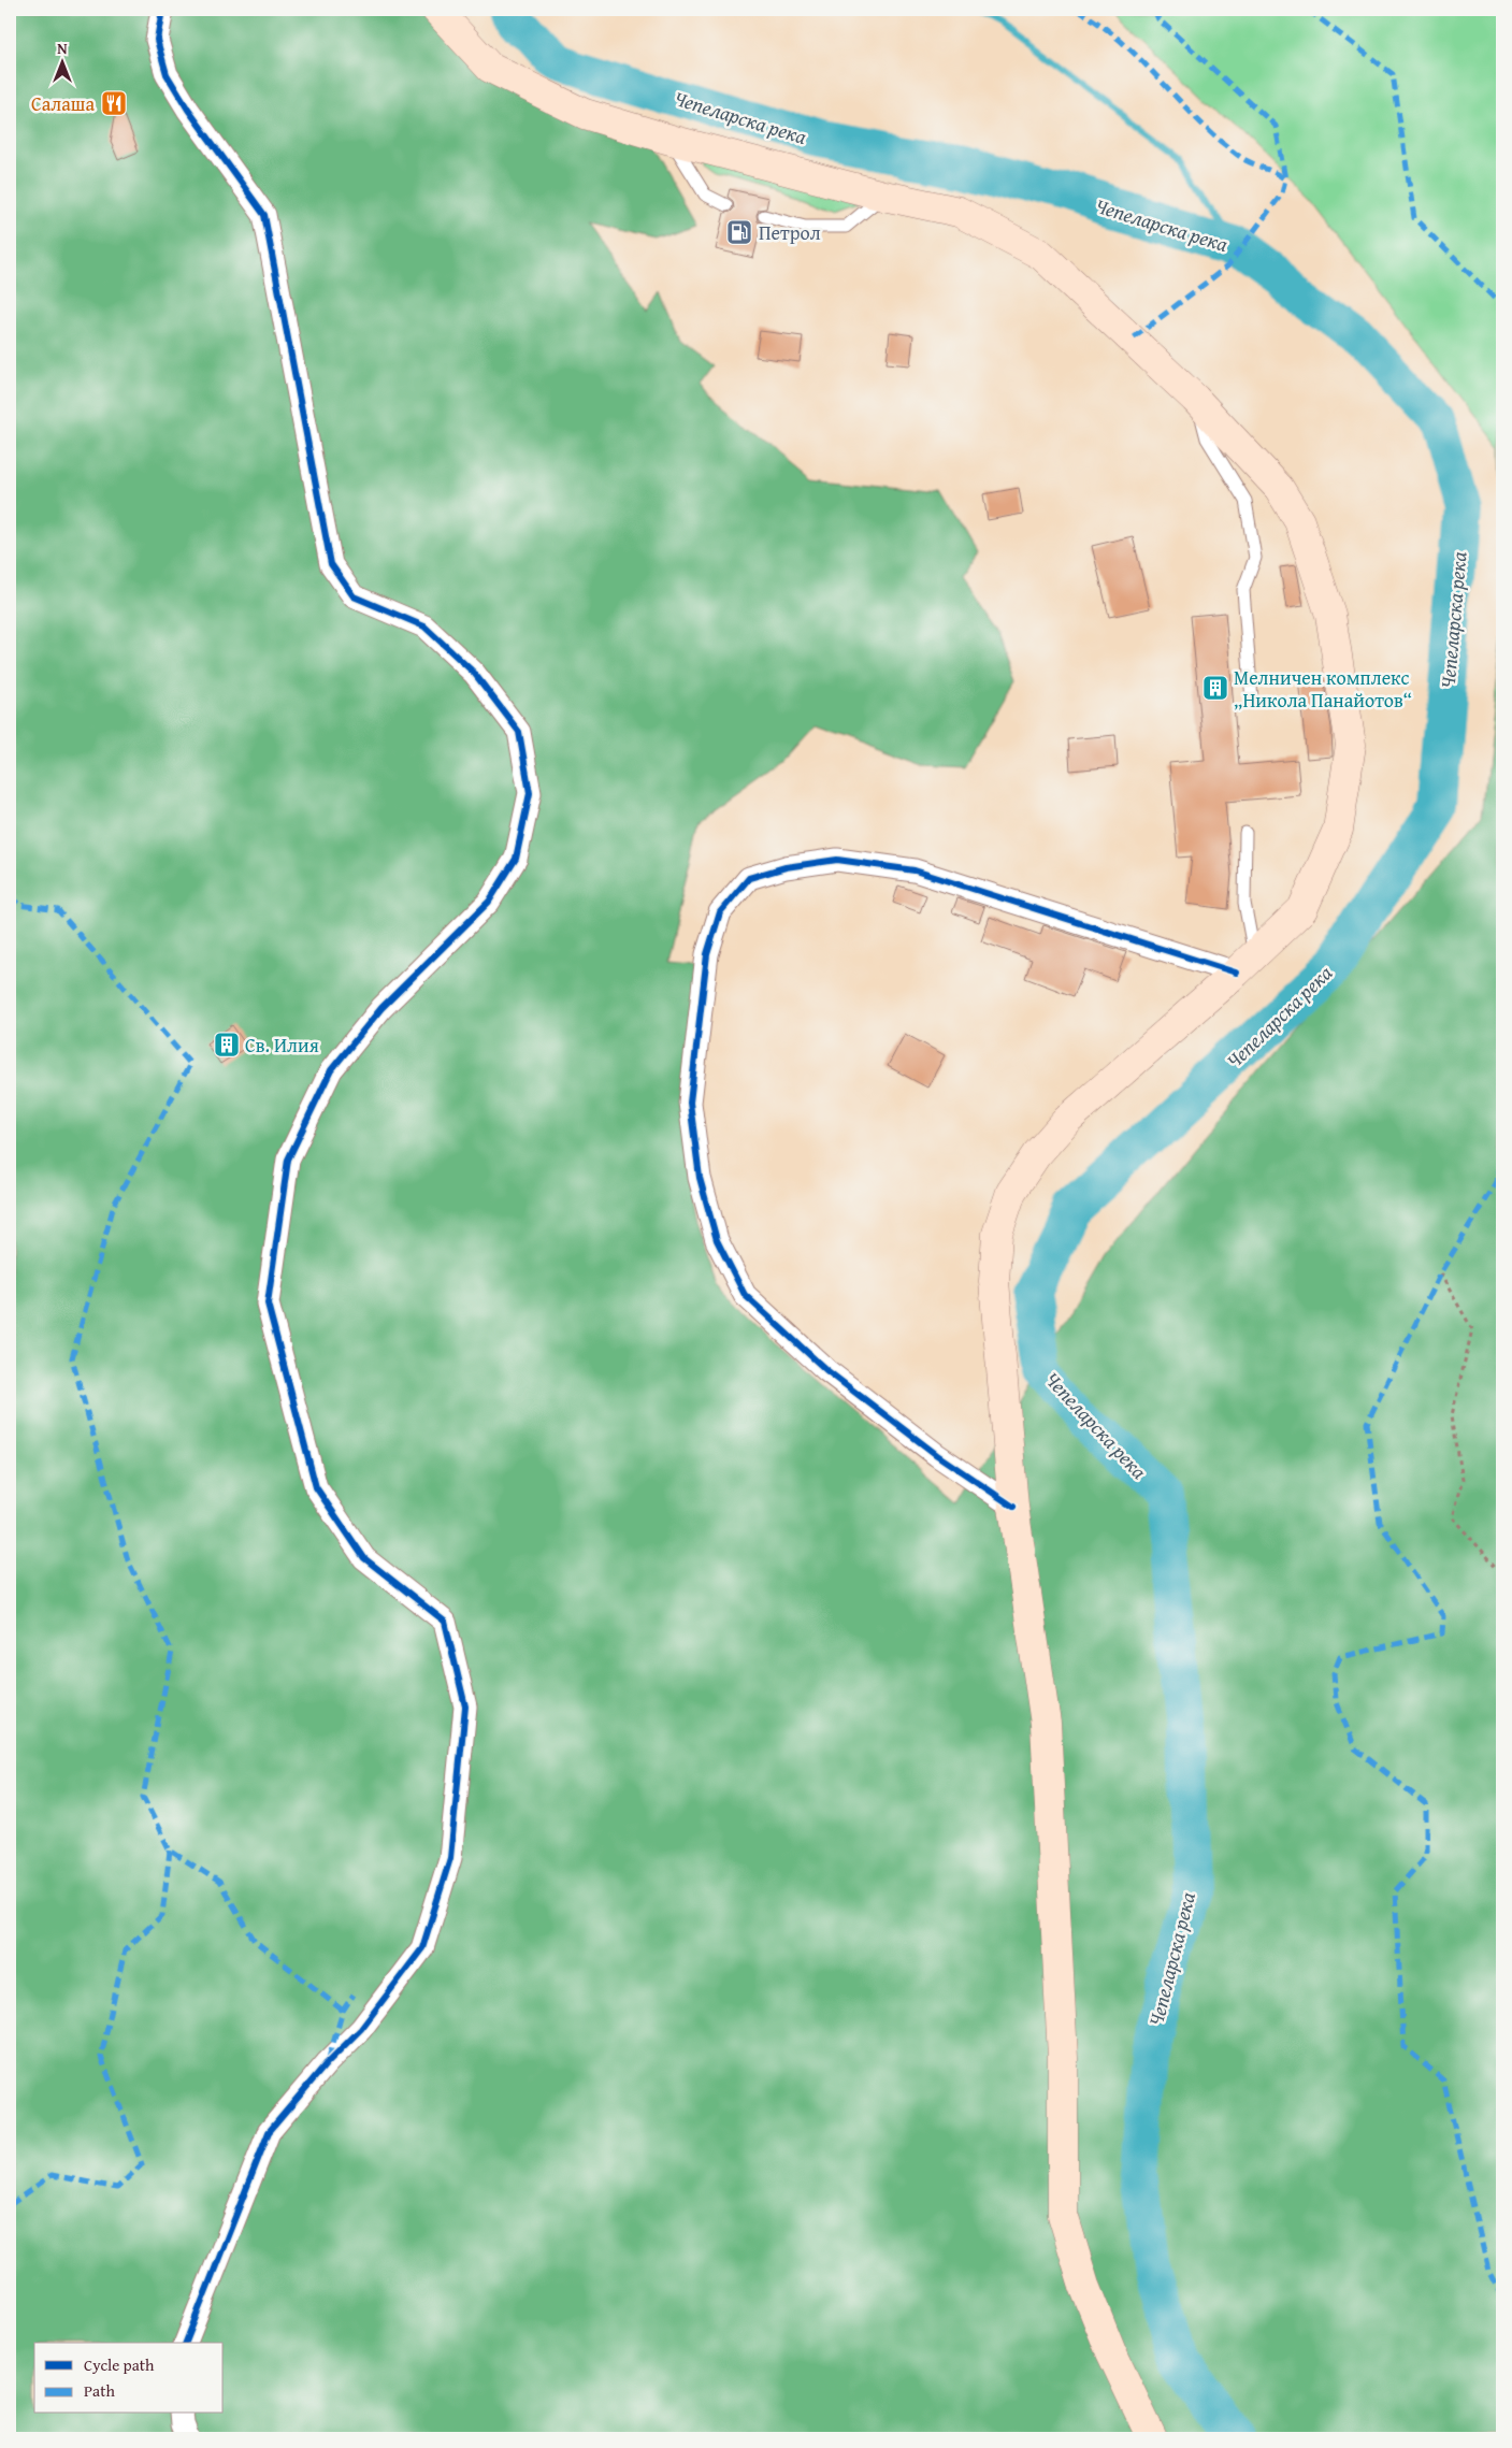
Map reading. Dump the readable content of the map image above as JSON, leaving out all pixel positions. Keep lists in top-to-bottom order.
{
  "water": ["Чепеларска река"],
  "places": {
    "restaurant": ["Салаша"],
    "fuel station": ["Петрол"],
    "building": ["Мелничен комплекс „Никола Панайотов“", "Св. Илия"]
  },
  "legend": ["Cycle path", "Path"],
  "north": "top"
}
